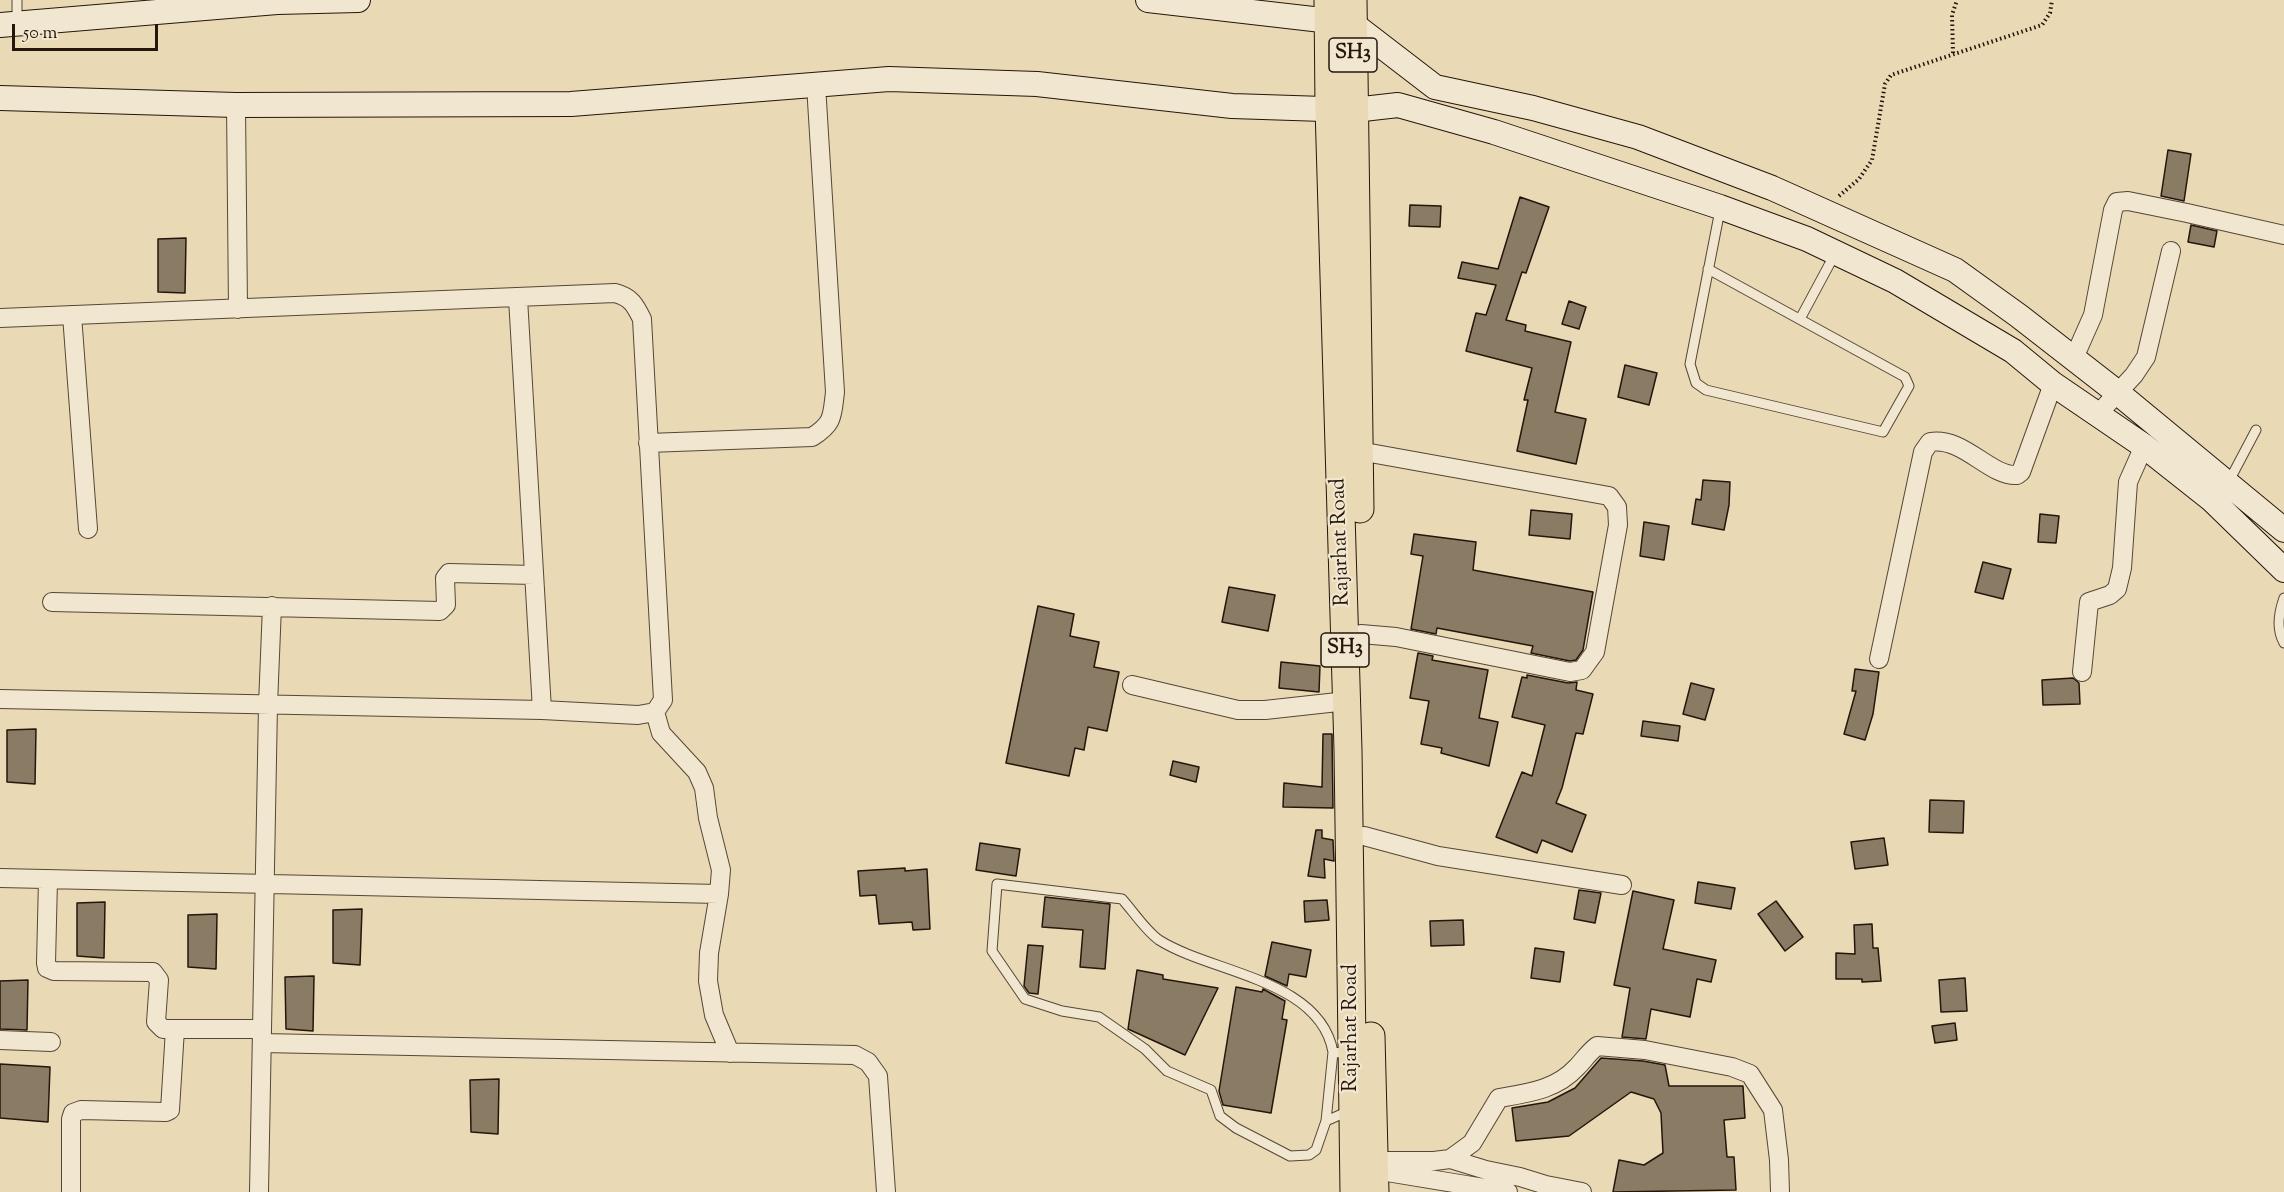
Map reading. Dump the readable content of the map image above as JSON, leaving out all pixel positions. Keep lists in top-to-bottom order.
{
  "streets": {
    "main road": ["SH3", "Rajarhat Road"]
  },
  "scale_bar": "50 m"
}
